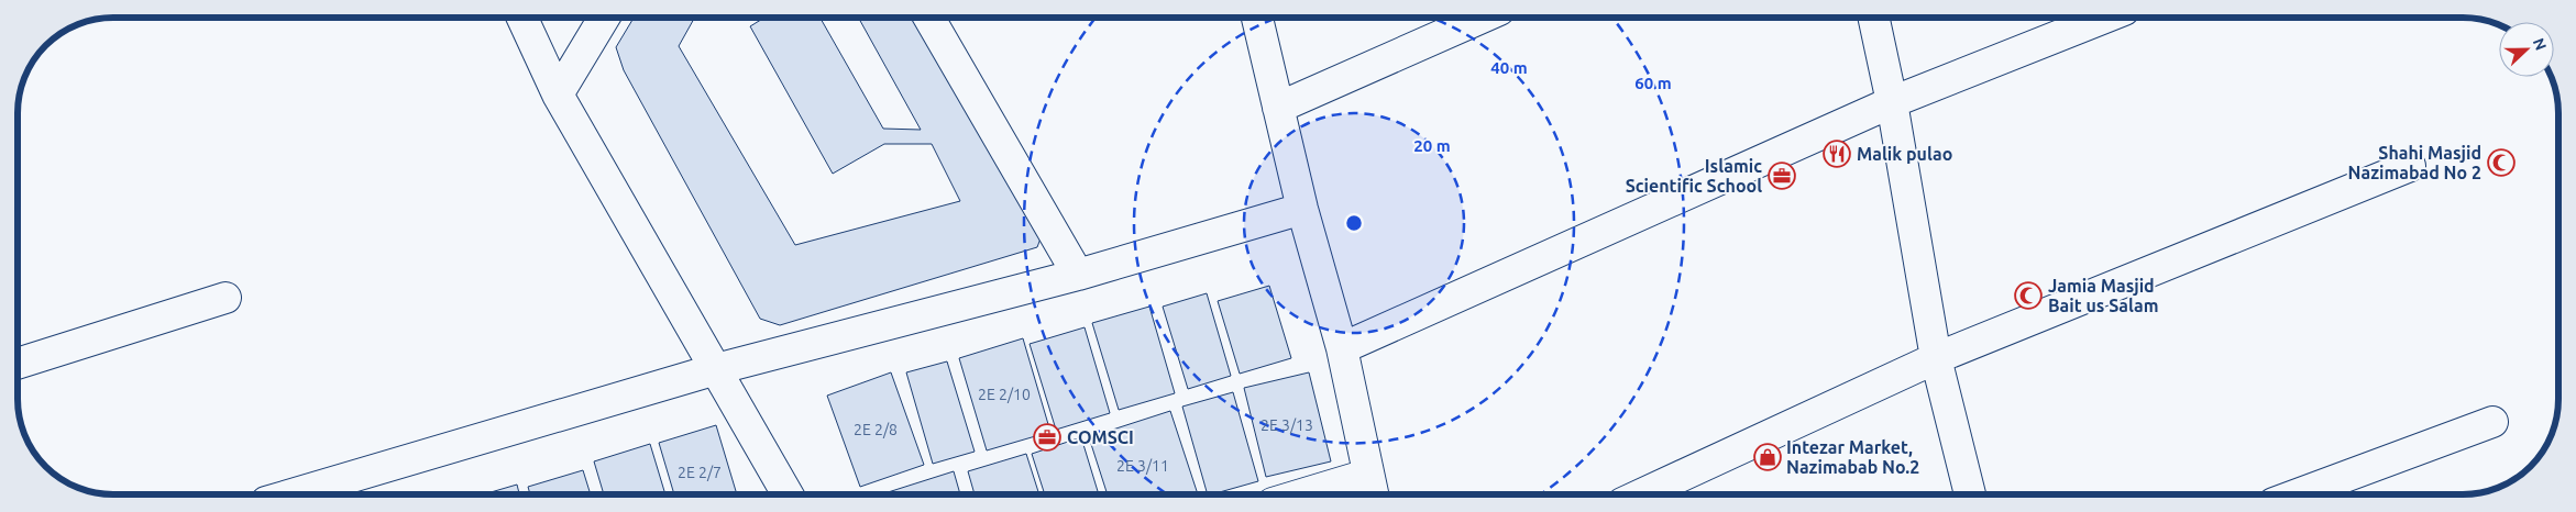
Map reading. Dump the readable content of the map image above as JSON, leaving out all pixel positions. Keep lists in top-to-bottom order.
{
  "places": {
    "restaurant": ["Malik pulao"],
    "mosque": ["Shahi Masjid Nazimabad No 2", "Jamia Masjid Bait us Salam"],
    "office": ["Islamic Scientific School", "COMSCI"],
    "shop": ["Intezar Market, Nazimabab No.2"]
  },
  "house_numbers": [
    "2E 2/10",
    "2E 3/13",
    "2E 2/8",
    "2E 3/11",
    "2E 2/7"
  ],
  "north": "right",
  "rings": ["40 m", "60 m", "20 m"]
}
